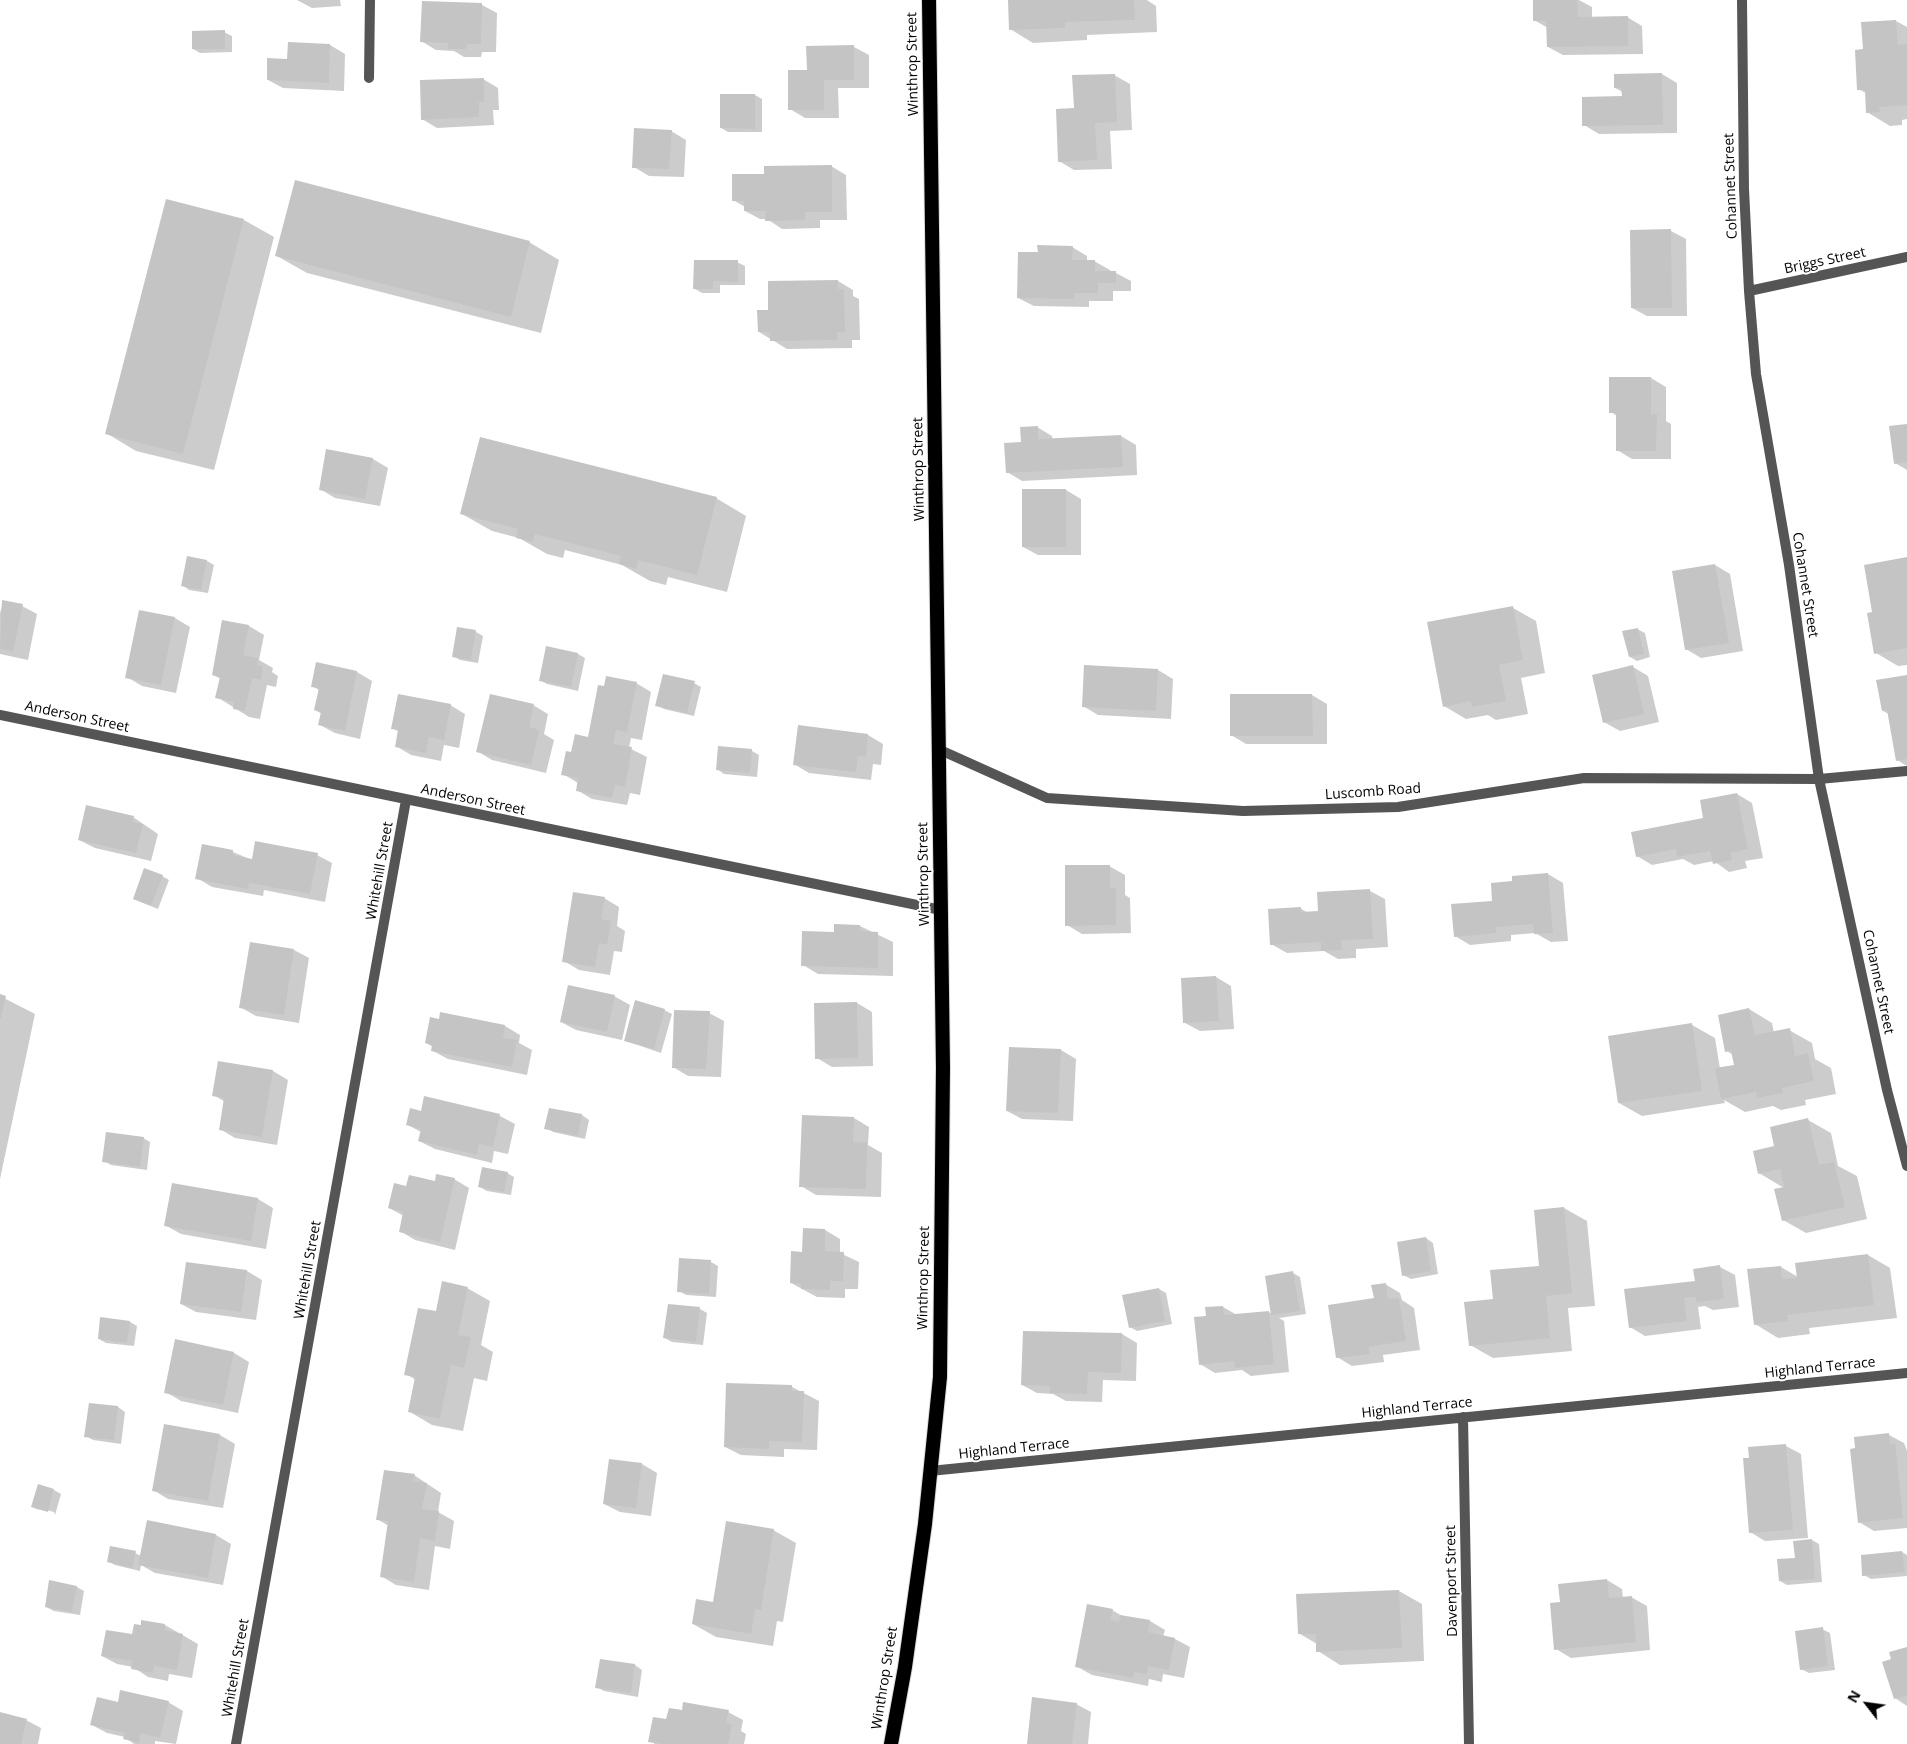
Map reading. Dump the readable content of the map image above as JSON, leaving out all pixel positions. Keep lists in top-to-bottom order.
{
  "streets": {
    "highway": ["Winthrop Street"],
    "street": [
      "Cohannet Street",
      "Briggs Street",
      "Anderson Street",
      "Luscomb Road",
      "Whitehill Street",
      "Highland Terrace",
      "Davenport Street"
    ]
  },
  "crossings": [
    ["Winthrop Street", "Anderson Street"],
    ["Winthrop Street", "Luscomb Road"],
    ["Winthrop Street", "Highland Terrace"],
    ["Cohannet Street", "Briggs Street"],
    ["Cohannet Street", "Luscomb Road"],
    ["Anderson Street", "Whitehill Street"],
    ["Highland Terrace", "Davenport Street"]
  ],
  "north": "top left"
}
